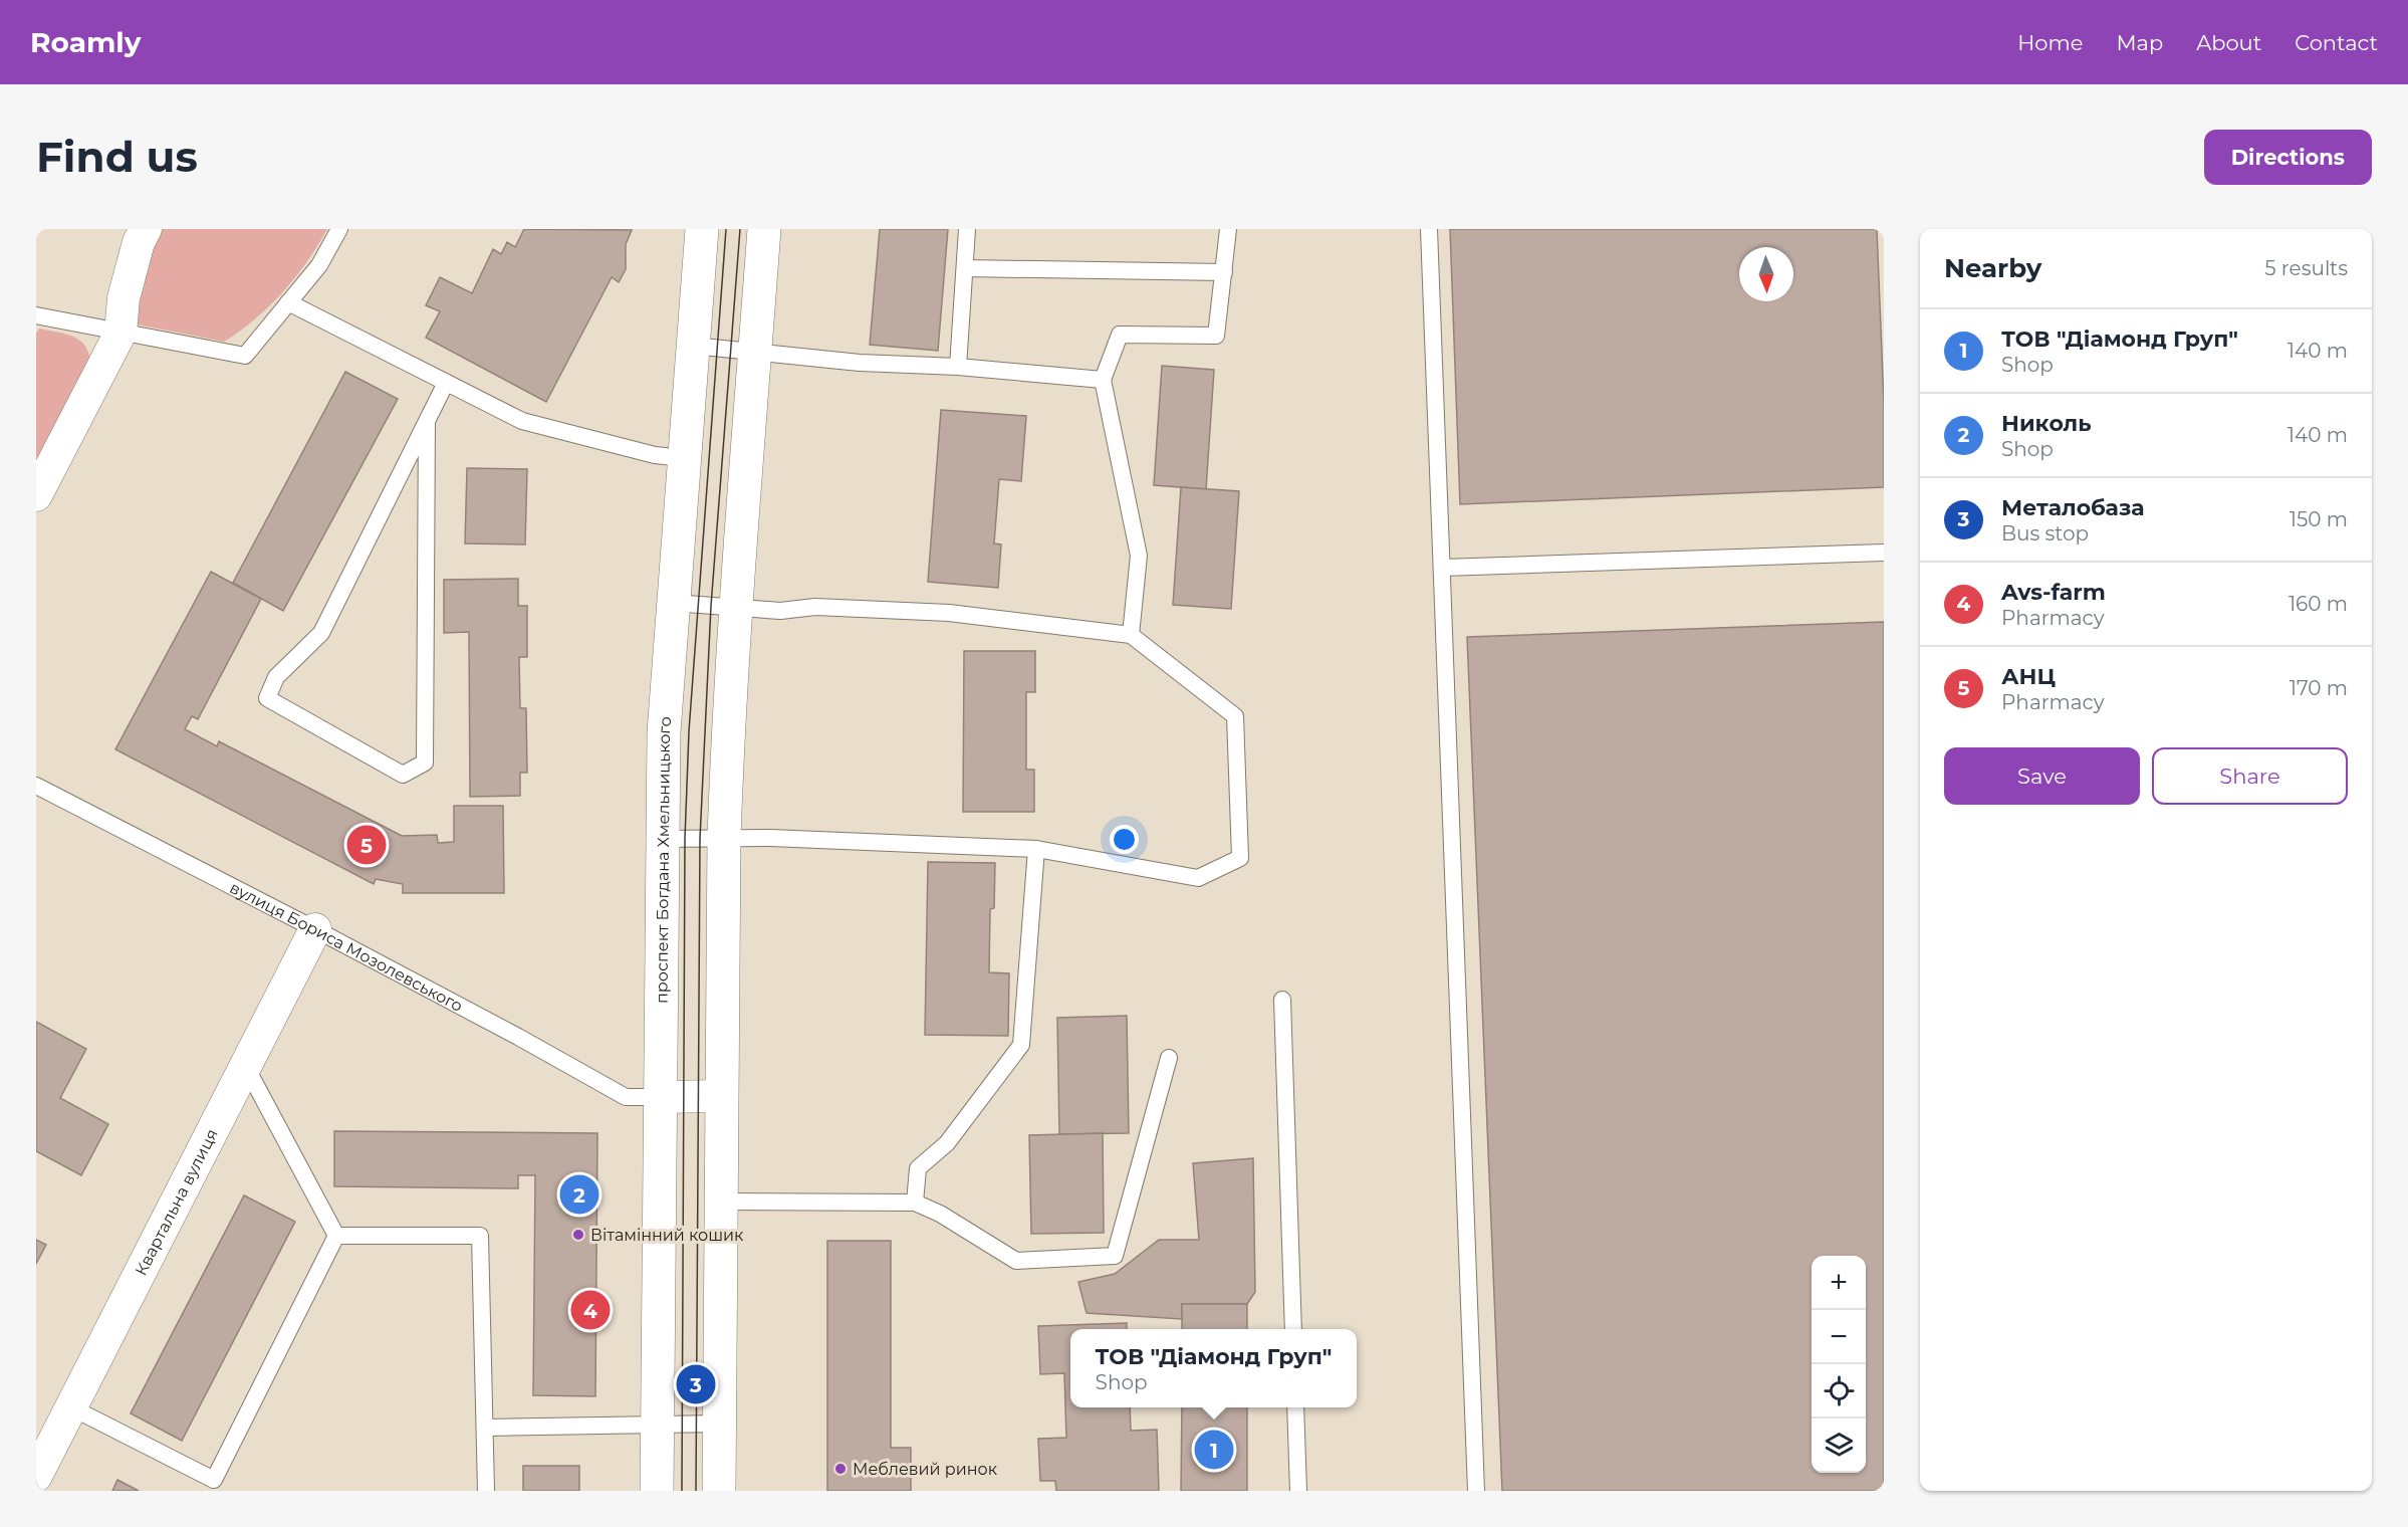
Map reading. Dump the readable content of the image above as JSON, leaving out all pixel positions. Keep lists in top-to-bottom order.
{
  "streets": {
    "main road": ["проспект Богдана Хмельницького"],
    "street": ["Квартальна вулиця"],
    "lane": ["вулиця Бориса Мозолевського"]
  },
  "crossings": [
    ["проспект Богдана Хмельницького", "вулиця Бориса Мозолевського"],
    ["вулиця Бориса Мозолевського", "Квартальна вулиця"]
  ],
  "places": ["Вітамінний кошик", "Меблевий ринок"],
  "north": "bottom",
  "page": {
    "header": "Roamly",
    "nav": [
      "Home",
      "Map",
      "About",
      "Contact"
    ],
    "buttons": [
      "Directions",
      ["Save", "Share"]
    ],
    "title": "Find us",
    "heading": ["Nearby", "5 results"],
    "list": [
      {
        "mark": "1",
        "name": "ТОВ \"Діамонд Груп\"",
        "note": "Shop",
        "value": "140 m"
      },
      {
        "mark": "2",
        "name": "Николь",
        "note": "Shop",
        "value": "140 m"
      },
      {
        "mark": "3",
        "name": "Металобаза",
        "note": "Bus stop",
        "value": "150 m"
      },
      {
        "mark": "4",
        "name": "Avs-farm",
        "note": "Pharmacy",
        "value": "160 m"
      },
      {
        "mark": "5",
        "name": "АНЦ",
        "note": "Pharmacy",
        "value": "170 m"
      }
    ],
    "pins": [
      "5",
      "2",
      "4",
      "3",
      "1"
    ],
    "map_buttons": ["+", "−"],
    "popup": ["ТОВ \"Діамонд Груп\"", "Shop"]
  }
}
